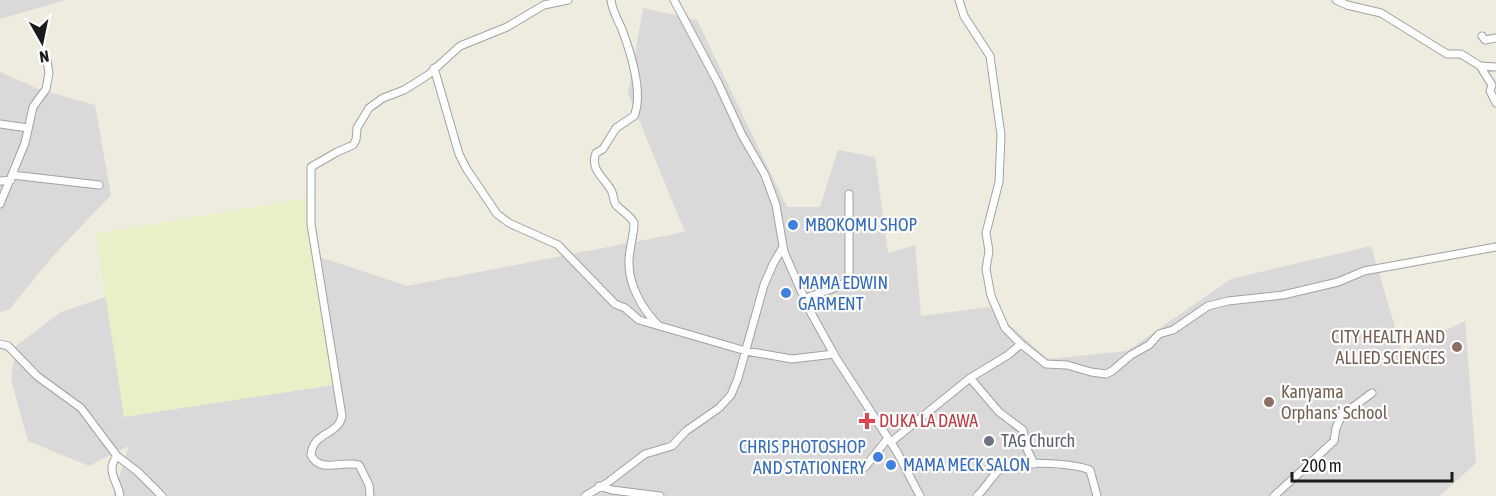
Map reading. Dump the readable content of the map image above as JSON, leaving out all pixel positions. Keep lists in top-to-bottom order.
{
  "places": {
    "other": [
      "MBOKOMU SHOP",
      "MAMA EDWIN GARMENT",
      "CITY HEALTH AND ALLIED SCIENCES",
      "Kanyama Orphans' School",
      "TAG Church",
      "CHRIS PHOTOSHOP AND STATIONERY",
      "MAMA MECK SALON"
    ],
    "health": ["DUKA LA DAWA"]
  },
  "scale_bar": "200 m",
  "north": "bottom"
}
